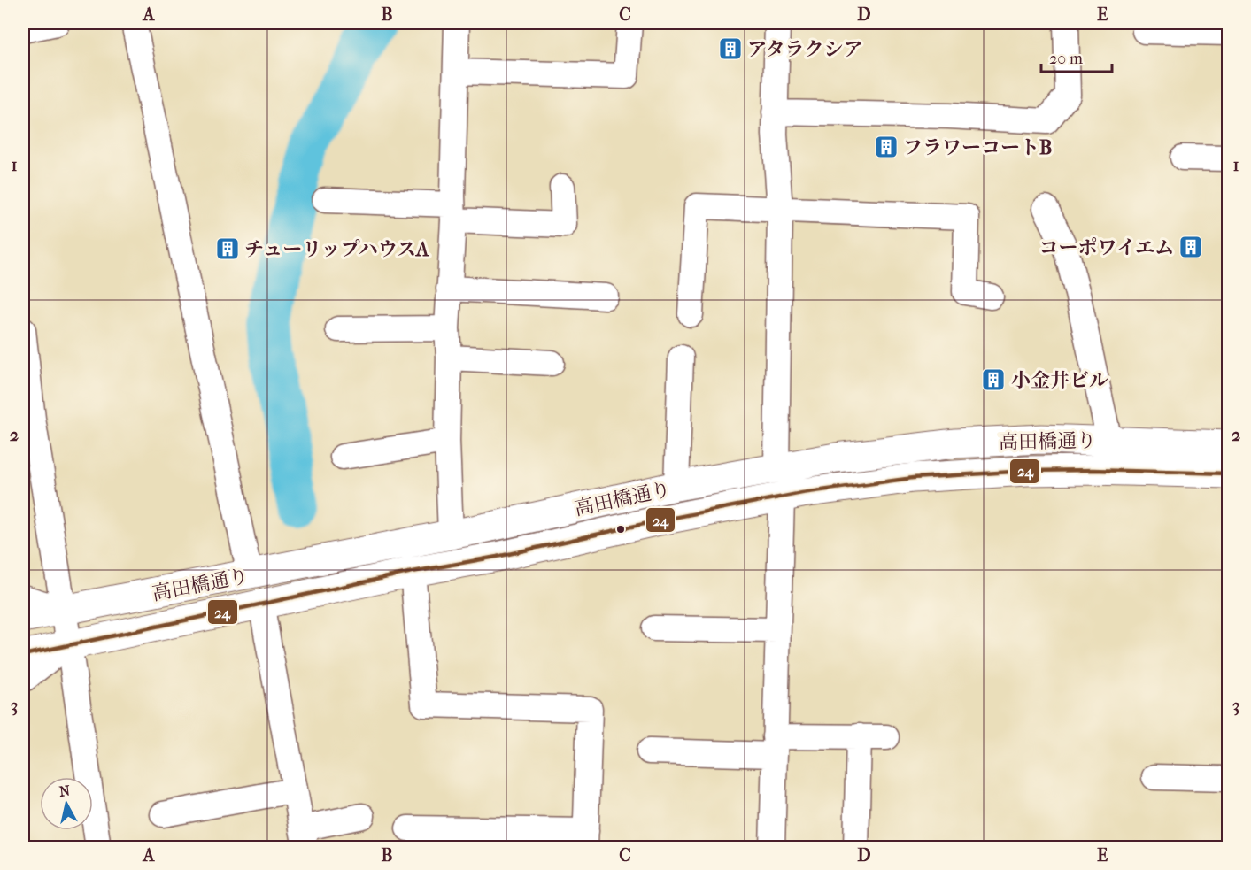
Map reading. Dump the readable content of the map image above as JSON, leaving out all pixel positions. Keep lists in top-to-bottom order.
{
  "streets": {
    "highway": ["高田橋通り"]
  },
  "places": {
    "building": [
      "アタラクシア",
      "フラワーコートB",
      "コーポワイエム",
      "チューリップハウスA",
      "小金井ビル"
    ]
  },
  "lines": ["transit line 24"],
  "scale_bar": "20 m",
  "north": "top",
  "grid": {
    "columns": [
      "A",
      "B",
      "C",
      "D",
      "E"
    ],
    "rows": ["1", "2", "3"]
  }
}
